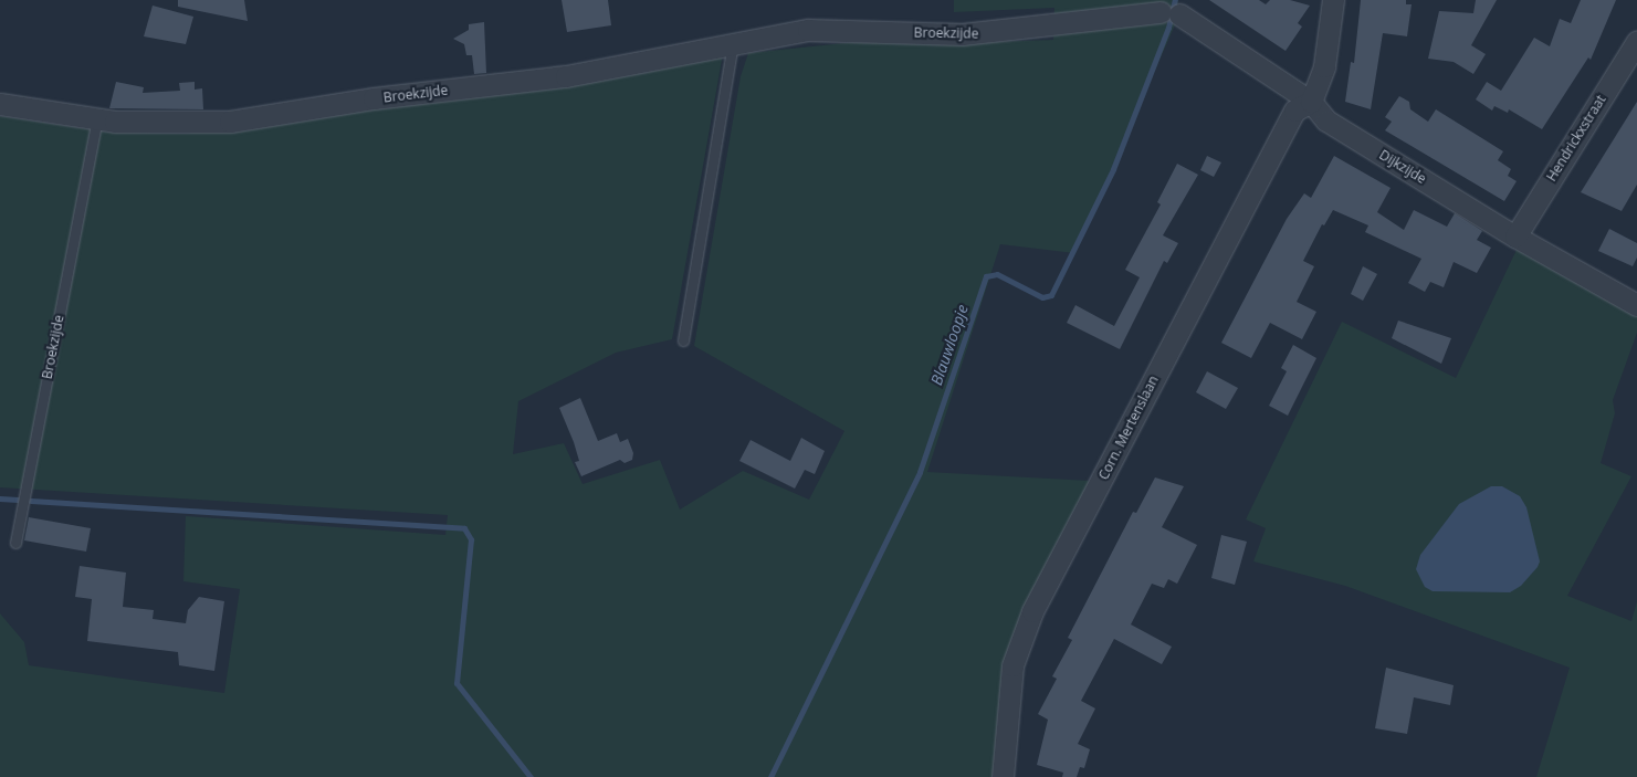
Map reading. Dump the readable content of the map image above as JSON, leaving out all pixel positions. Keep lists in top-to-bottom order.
{
  "streets": {
    "street": [
      "Broekzijde",
      "Hendrickxstraat",
      "Dijkzijde",
      "Corn. Mertenslaan"
    ]
  },
  "crossings": [
    ["Broekzijde", "Dijkzijde"],
    ["Hendrickxstraat", "Dijkzijde"],
    ["Dijkzijde", "Corn. Mertenslaan"]
  ],
  "water": ["Blauwloopje"]
}
